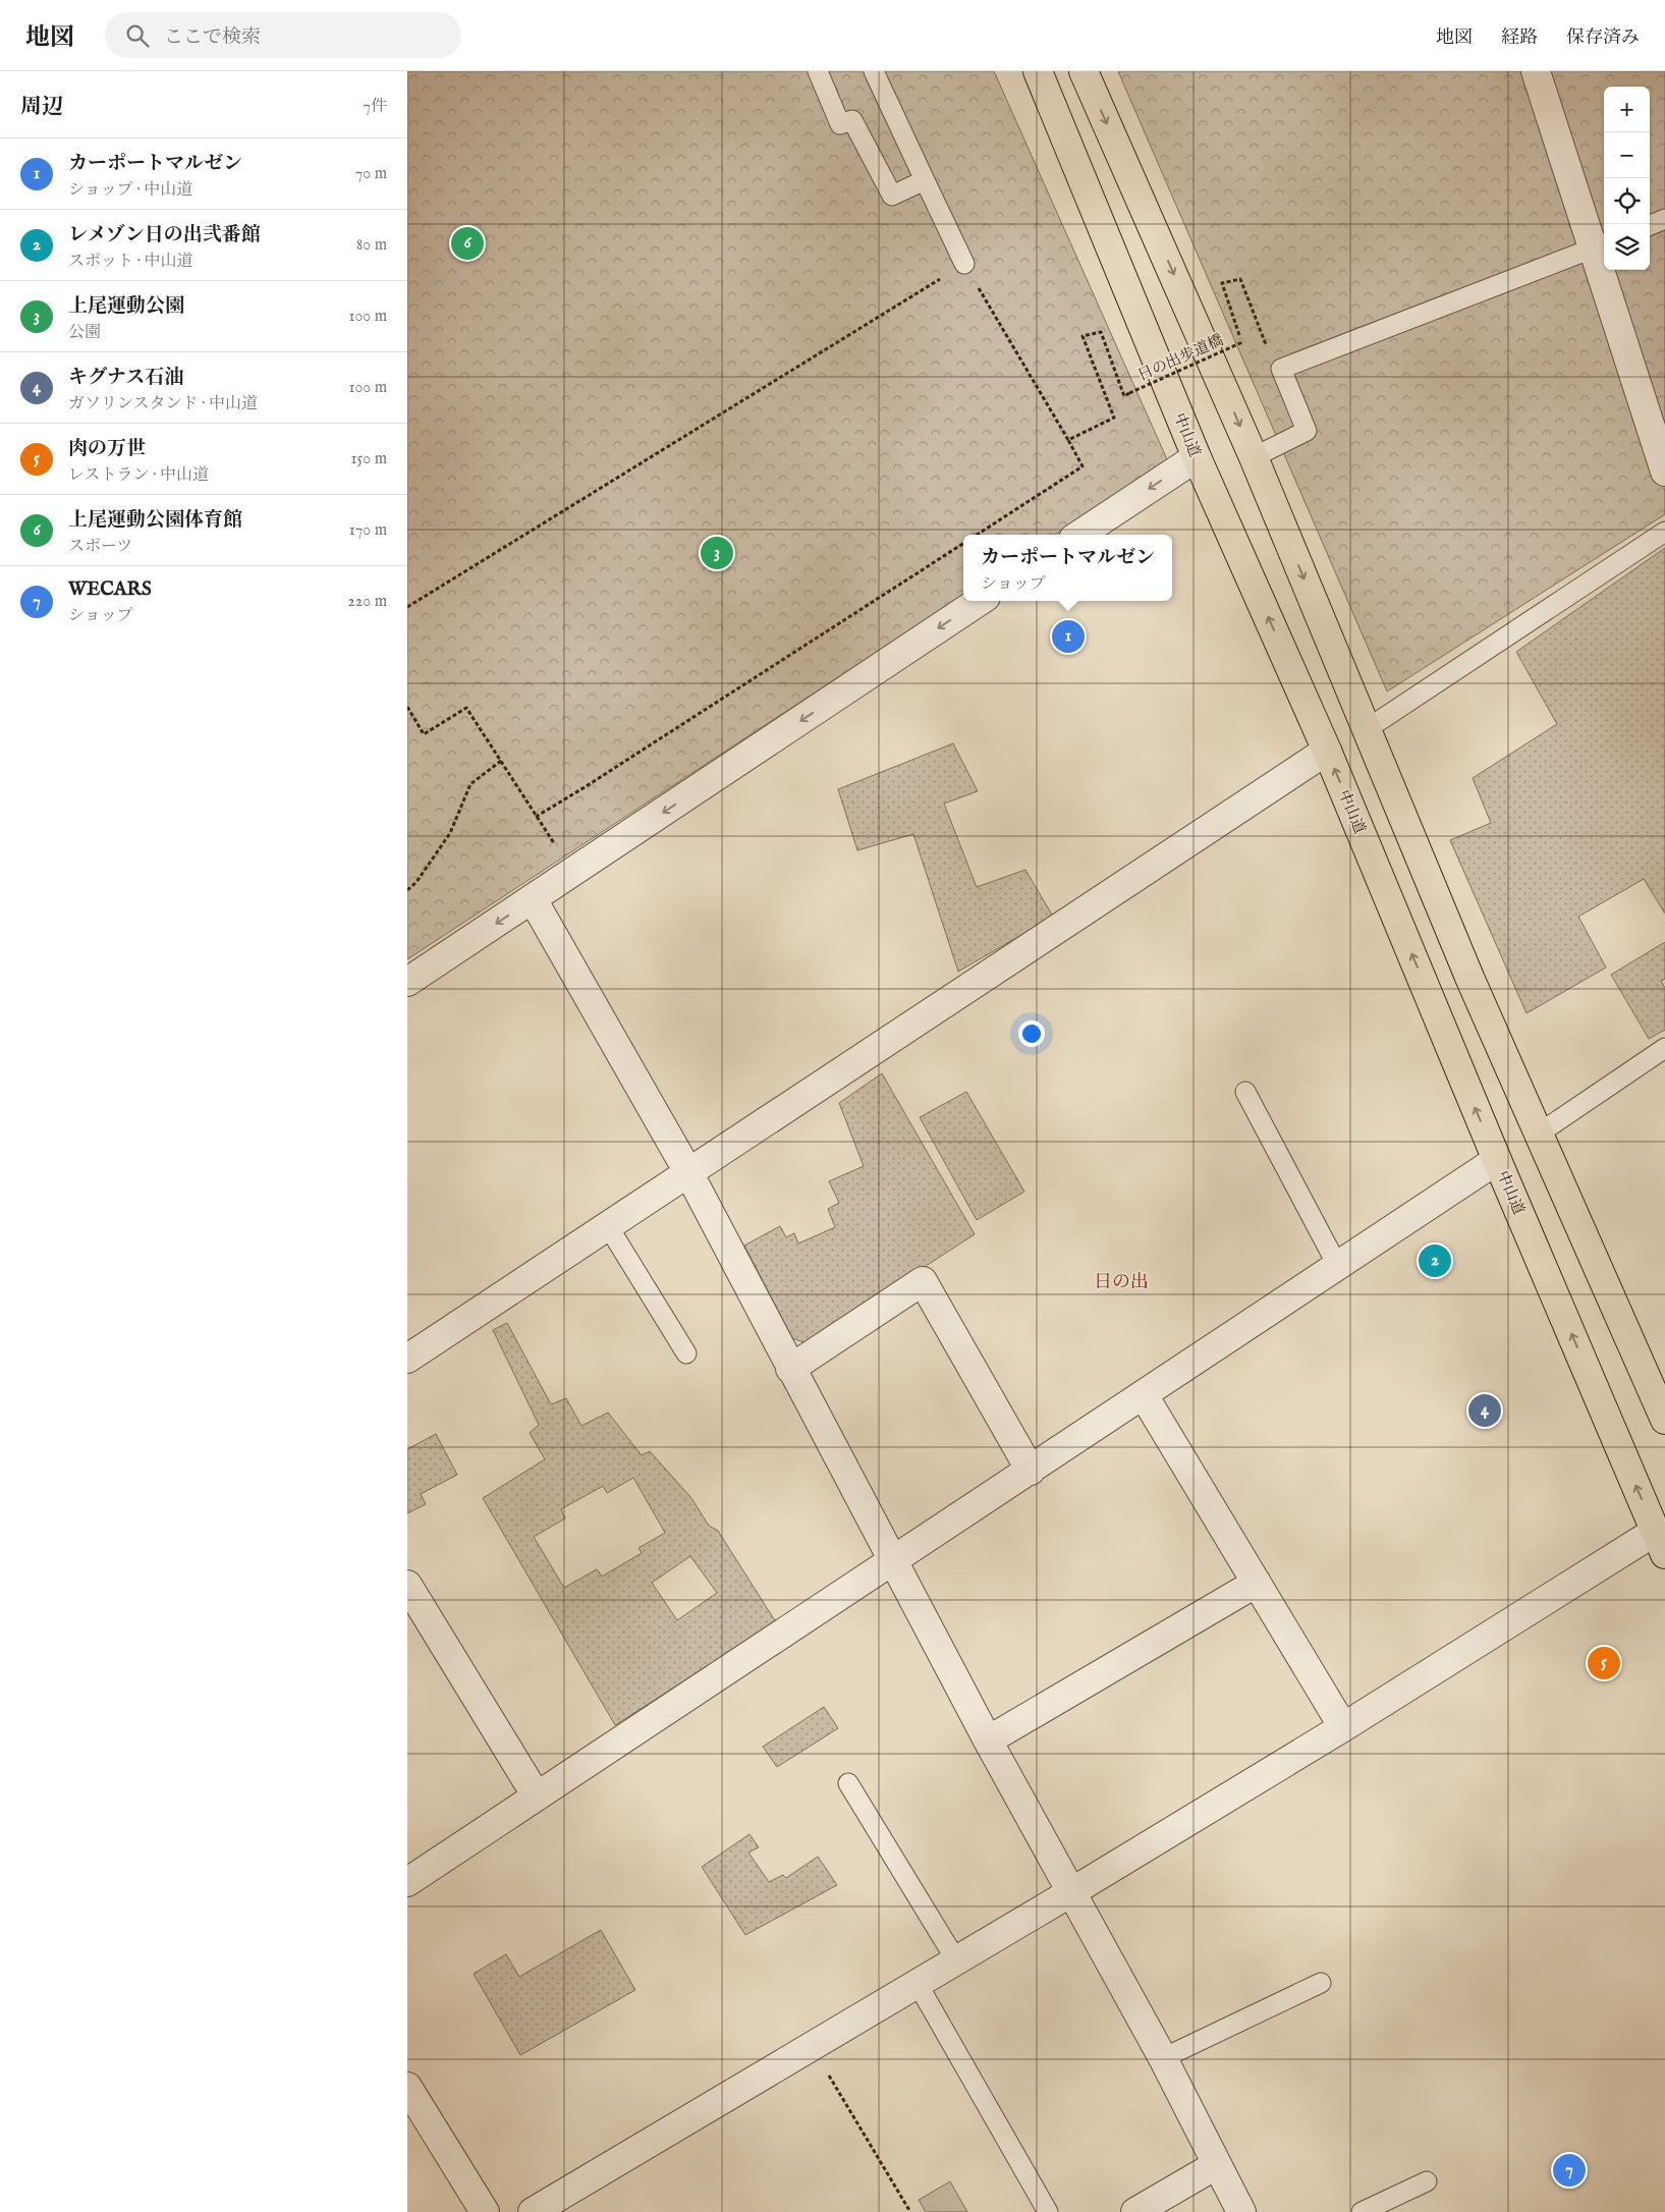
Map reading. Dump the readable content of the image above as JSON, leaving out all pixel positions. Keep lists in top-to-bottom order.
{
  "streets": {
    "highway": ["中山道"],
    "path": ["日の出歩道橋"]
  },
  "districts": ["日の出"],
  "page": {
    "header": "地図",
    "search": "ここで検索",
    "nav": ["地図", "経路", "保存済み"],
    "heading": ["周辺", "7件"],
    "map_buttons": ["+", "−"],
    "list": [
      {
        "mark": "1",
        "name": "カーポートマルゼン",
        "note": "ショップ · 中山道",
        "value": "70 m"
      },
      {
        "mark": "2",
        "name": "レメゾン日の出弐番館",
        "note": "スポット · 中山道",
        "value": "80 m"
      },
      {
        "mark": "3",
        "name": "上尾運動公園",
        "note": "公園",
        "value": "100 m"
      },
      {
        "mark": "4",
        "name": "キグナス石油",
        "note": "ガソリンスタンド · 中山道",
        "value": "100 m"
      },
      {
        "mark": "5",
        "name": "肉の万世",
        "note": "レストラン · 中山道",
        "value": "150 m"
      },
      {
        "mark": "6",
        "name": "上尾運動公園体育館",
        "note": "スポーツ",
        "value": "170 m"
      },
      {
        "mark": "7",
        "name": "WECARS",
        "note": "ショップ",
        "value": "220 m"
      }
    ],
    "pins": [
      "6",
      "3",
      "1",
      "2",
      "4",
      "5",
      "7"
    ],
    "popup": ["カーポートマルゼン", "ショップ"]
  }
}
